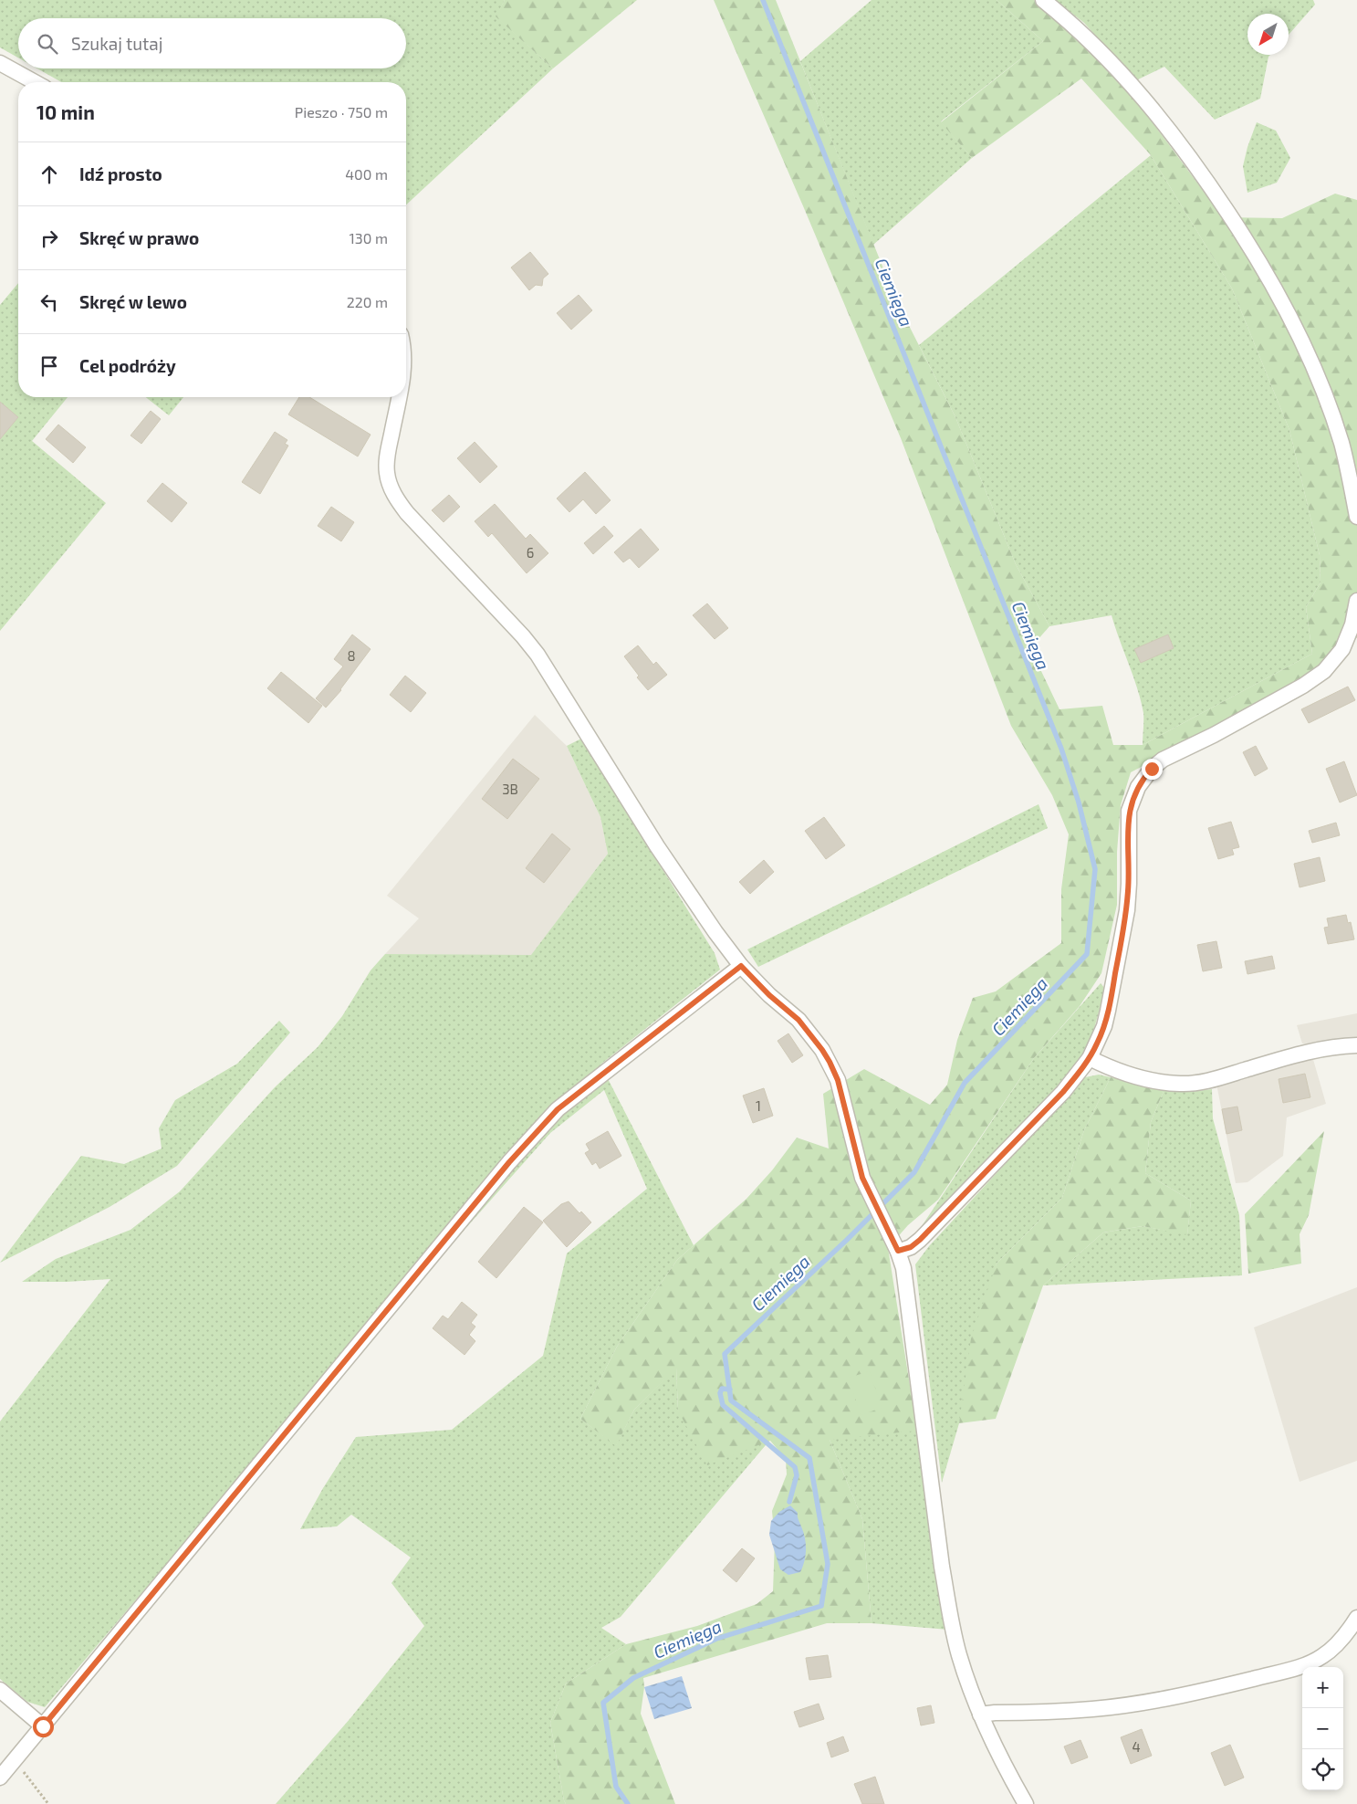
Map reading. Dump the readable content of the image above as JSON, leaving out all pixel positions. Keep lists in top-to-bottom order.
{
  "water": ["Ciemięga"],
  "house_numbers": [
    "6",
    "8",
    "3B",
    "1",
    "4"
  ],
  "north": "bottom left",
  "page": {
    "search": "Szukaj tutaj",
    "heading": ["10 min", "Pieszo · 750 m"],
    "list": [
      ["Idź prosto", "400 m"],
      ["Skręć w prawo", "130 m"],
      ["Skręć w lewo", "220 m"],
      "Cel podróży"
    ],
    "map_buttons": ["+", "−"]
  }
}
